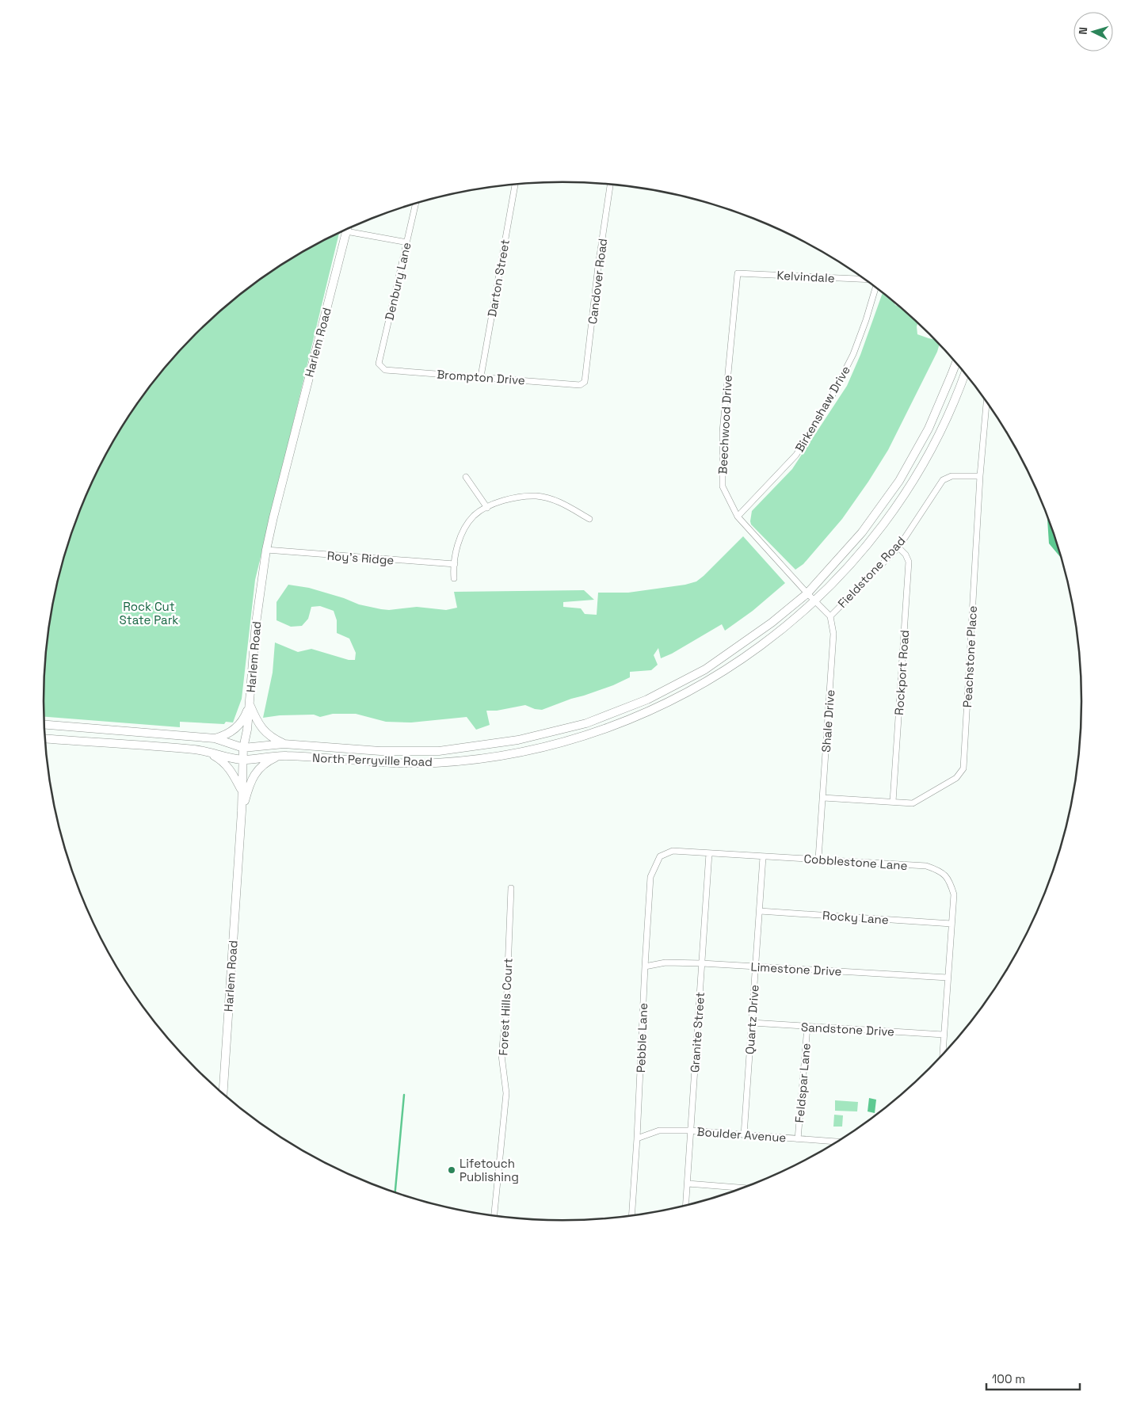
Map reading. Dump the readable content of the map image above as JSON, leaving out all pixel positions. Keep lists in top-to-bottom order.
{
  "streets": {
    "main road": ["Harlem Road", "North Perryville Road"],
    "street": [
      "Kelvindale",
      "Darton Street",
      "Denbury Lane",
      "Candover Road",
      "Brompton Drive",
      "Birkenshaw Drive",
      "Beechwood Drive",
      "Roy's Ridge",
      "Fieldstone Road",
      "Peachstone Place",
      "Rockport Road",
      "Shale Drive",
      "Cobblestone Lane",
      "Rocky Lane",
      "Limestone Drive",
      "Forest Hills Court",
      "Quartz Drive",
      "Sandstone Drive",
      "Granite Street",
      "Pebble Lane",
      "Feldspar Lane",
      "Boulder Avenue"
    ]
  },
  "crossings": [
    ["Kelvindale", "Beechwood Drive"],
    ["Darton Street", "Brompton Drive"],
    ["Denbury Lane", "Brompton Drive"],
    ["Candover Road", "Brompton Drive"],
    ["Harlem Road", "Roy's Ridge"],
    ["Harlem Road", "North Perryville Road"],
    ["Birkenshaw Drive", "Beechwood Drive"],
    ["Beechwood Drive", "North Perryville Road"],
    ["Fieldstone Road", "Peachstone Place"],
    ["Fieldstone Road", "Rockport Road"],
    ["Fieldstone Road", "Shale Drive"],
    ["Peachstone Place", "Rockport Road"],
    ["Peachstone Place", "Shale Drive"],
    ["Shale Drive", "Cobblestone Lane"],
    ["Cobblestone Lane", "Rocky Lane"],
    ["Cobblestone Lane", "Limestone Drive"],
    ["Cobblestone Lane", "Quartz Drive"],
    ["Cobblestone Lane", "Sandstone Drive"],
    ["Cobblestone Lane", "Granite Street"],
    ["Cobblestone Lane", "Pebble Lane"],
    ["Rocky Lane", "Quartz Drive"],
    ["Limestone Drive", "Quartz Drive"],
    ["Limestone Drive", "Granite Street"],
    ["Limestone Drive", "Pebble Lane"],
    ["Quartz Drive", "Sandstone Drive"],
    ["Quartz Drive", "Boulder Avenue"],
    ["Sandstone Drive", "Feldspar Lane"],
    ["Granite Street", "Boulder Avenue"],
    ["Pebble Lane", "Boulder Avenue"],
    ["Feldspar Lane", "Boulder Avenue"]
  ],
  "parks": ["Rock Cut State Park"],
  "places": ["Lifetouch Publishing"],
  "scale_bar": "100 m",
  "north": "left"
}
